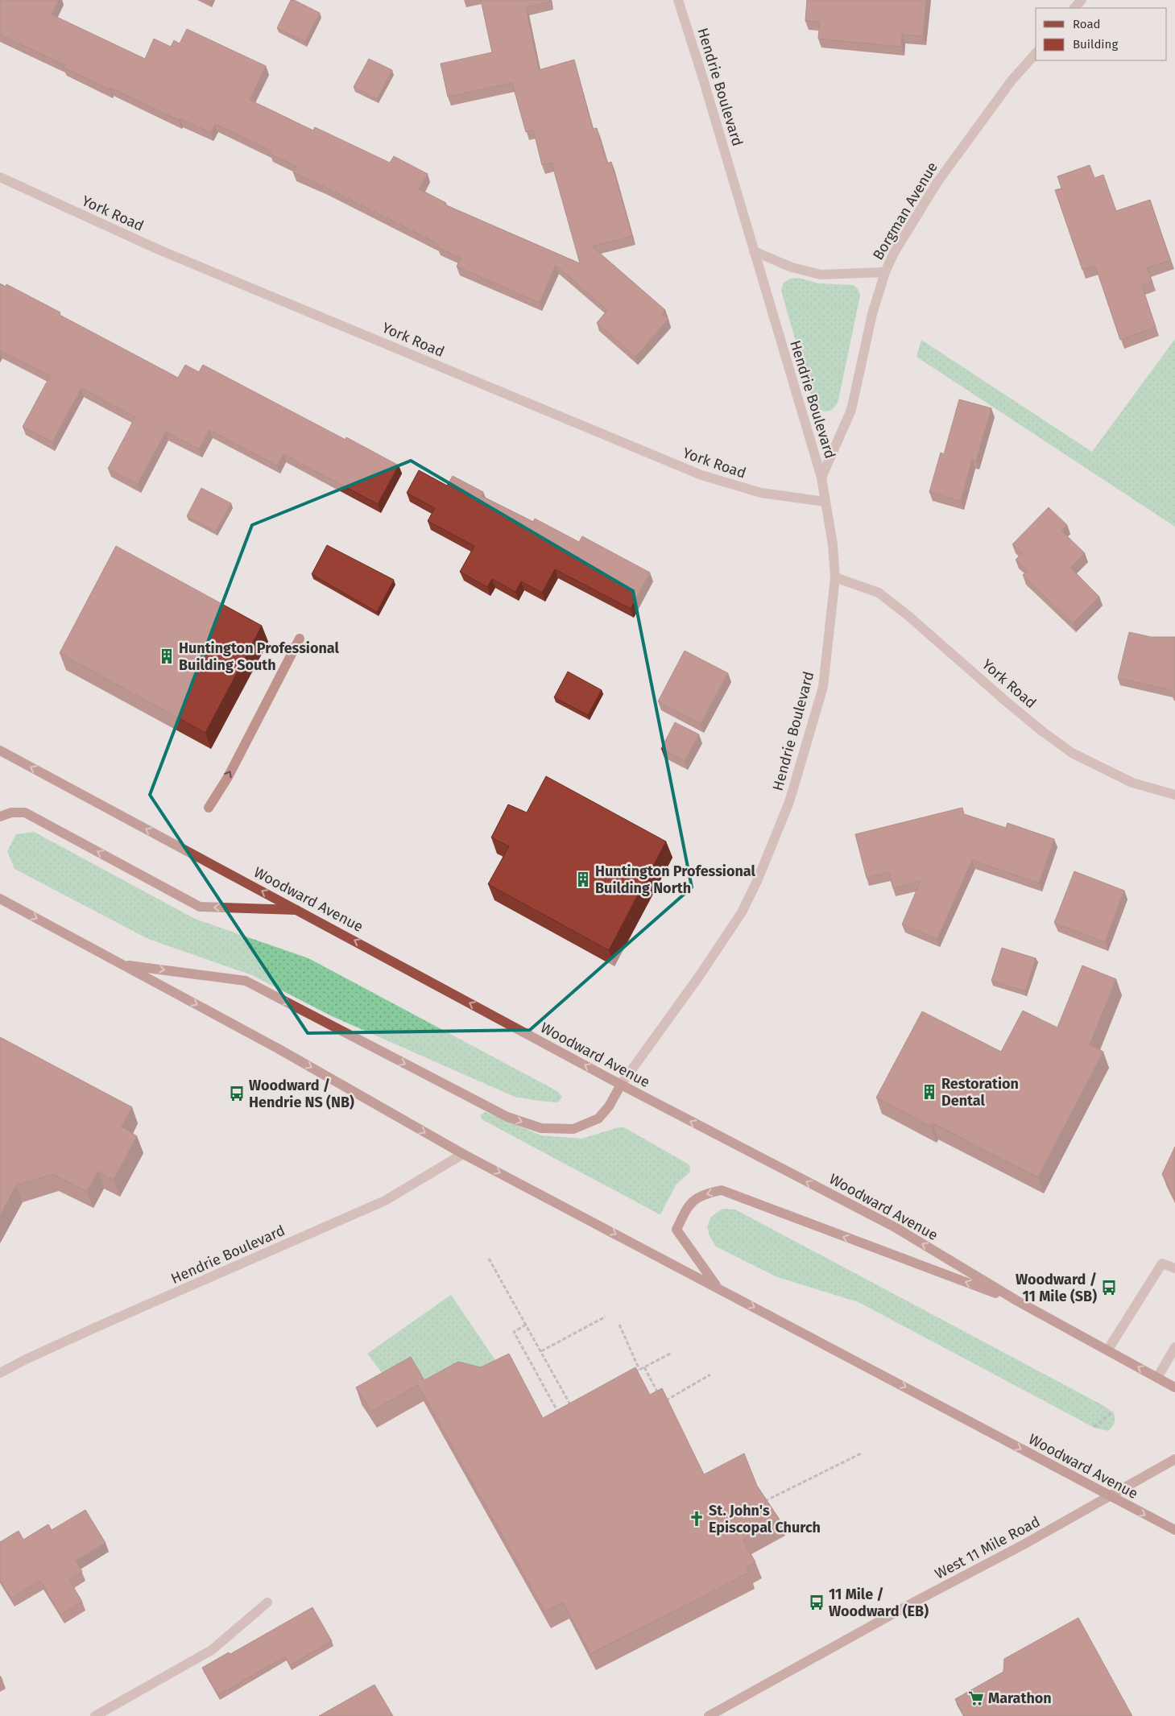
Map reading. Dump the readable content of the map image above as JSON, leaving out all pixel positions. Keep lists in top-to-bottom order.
{
  "streets": {
    "main road": ["Woodward Avenue", "West 11 Mile Road"],
    "street": ["Hendrie Boulevard", "Borgman Avenue", "York Road"]
  },
  "crossings": [
    ["Hendrie Boulevard", "Borgman Avenue"],
    ["Hendrie Boulevard", "York Road"],
    ["Hendrie Boulevard", "Woodward Avenue"],
    ["Woodward Avenue", "West 11 Mile Road"]
  ],
  "places": {
    "building": ["Huntington Professional Building South", "Huntington Professional Building North", "Restoration Dental"],
    "bus stop": ["Woodward / Hendrie NS (NB)", "Woodward / 11 Mile (SB)", "11 Mile / Woodward (EB)"],
    "church": ["St. John's Episcopal Church"],
    "supermarket": ["Marathon"]
  },
  "legend": ["Road", "Building"]
}
